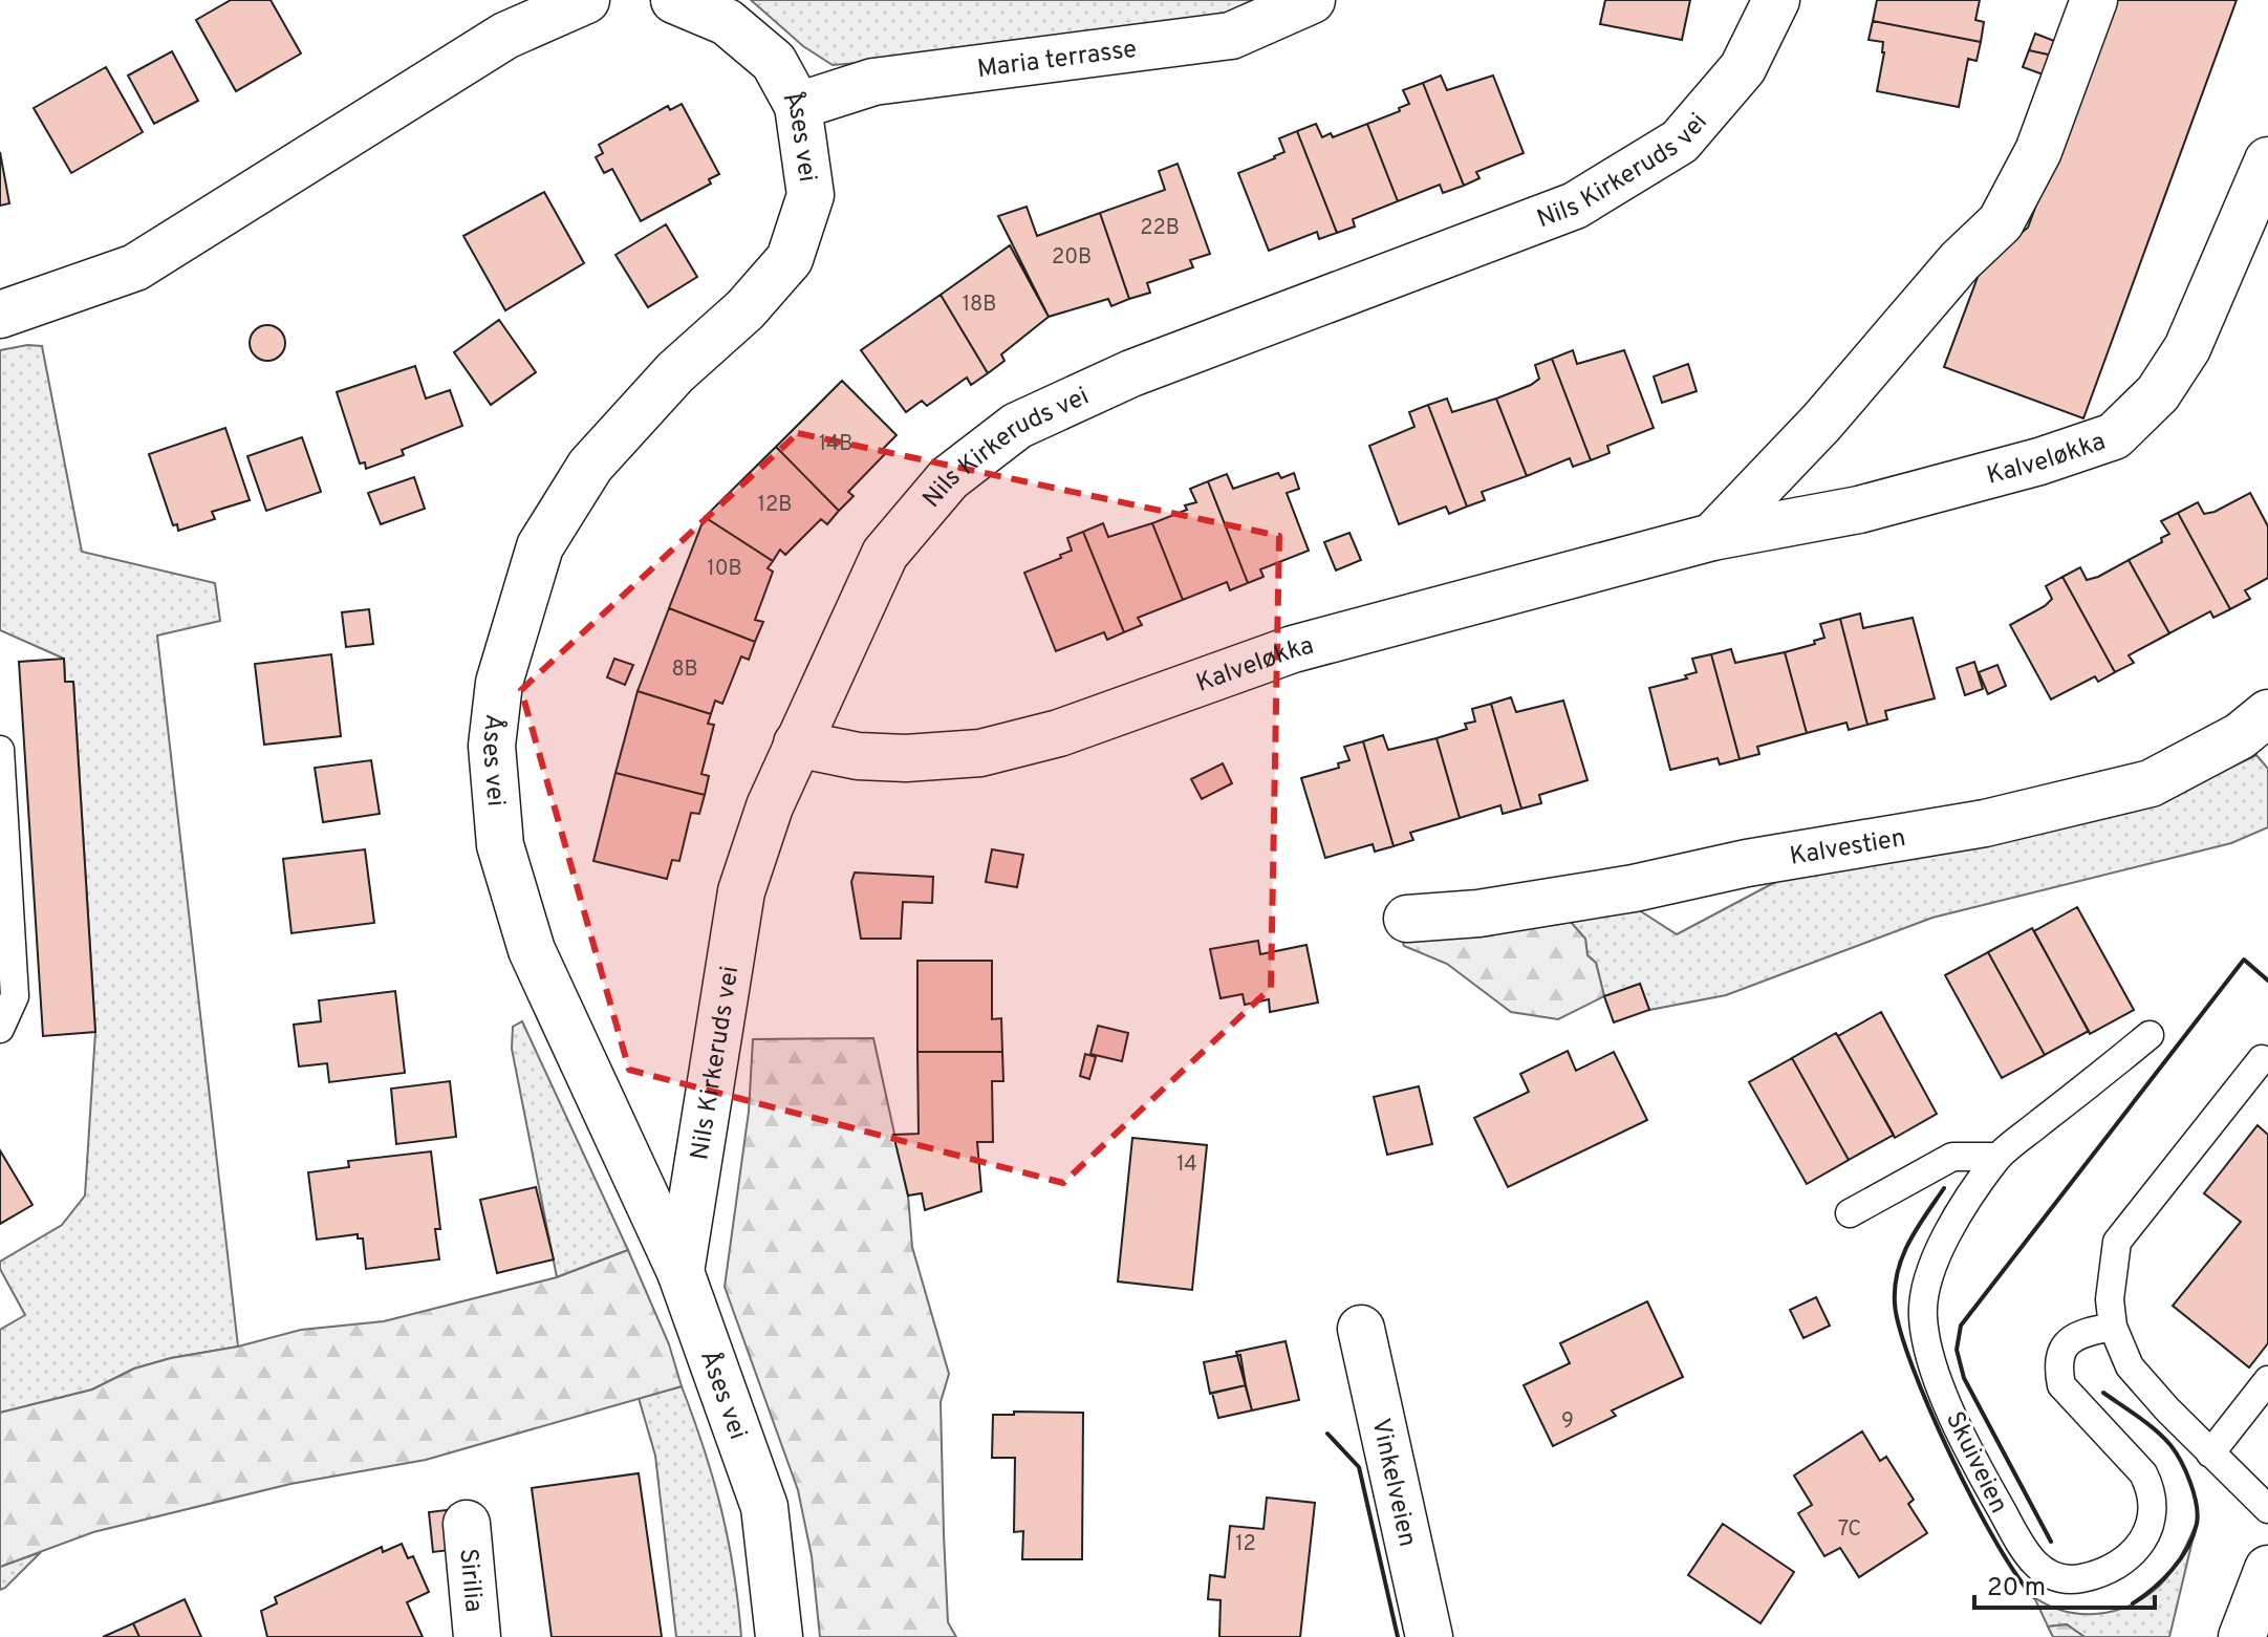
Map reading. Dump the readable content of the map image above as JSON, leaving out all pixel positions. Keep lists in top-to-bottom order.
{
  "streets": {
    "street": [
      "Maria terrasse",
      "Åses vei",
      "Nils Kirkeruds vei",
      "Kalveløkka",
      "Kalvestien",
      "Vinkelveien",
      "Sirilia"
    ],
    "lane": ["Skuiveien"]
  },
  "crossings": [
    ["Maria terrasse", "Åses vei"],
    ["Åses vei", "Nils Kirkeruds vei"],
    ["Nils Kirkeruds vei", "Kalveløkka"]
  ],
  "house_numbers": [
    "22B",
    "20B",
    "18B",
    "14B",
    "12B",
    "10B",
    "8B",
    "14",
    "9",
    "7C",
    "12"
  ],
  "scale_bar": "20 m"
}
